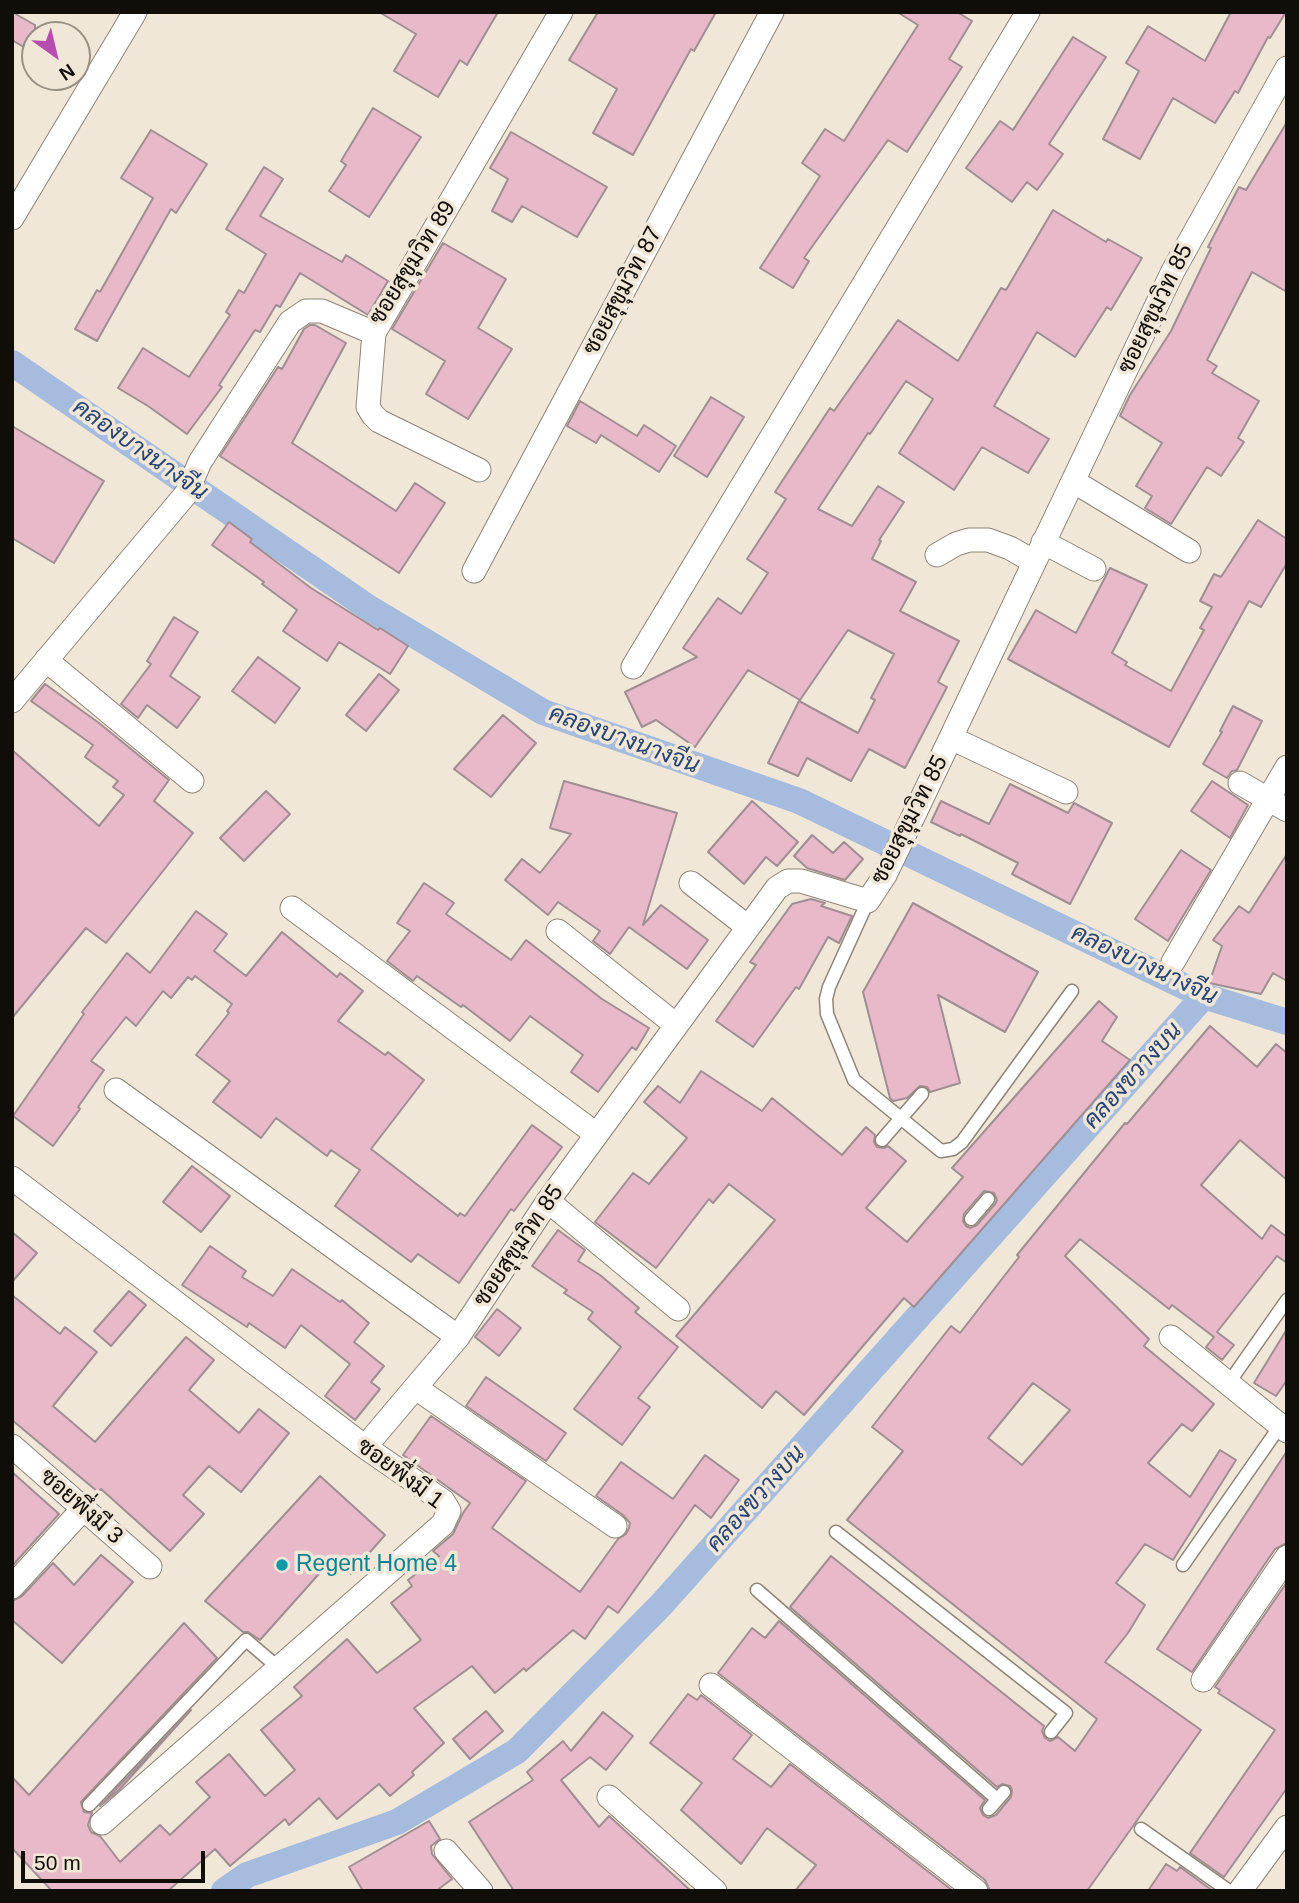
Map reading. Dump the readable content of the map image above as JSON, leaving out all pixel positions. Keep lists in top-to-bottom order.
{
  "streets": {
    "street": [
      "ซอยสุขุมวิท 89",
      "ซอยสุขุมวิท 87",
      "ซอยสุขุมวิท 85",
      "ซอยพึ่งมี 1",
      "ซอยพึ่งมี 3"
    ]
  },
  "crossings": [
    ["ซอยสุขุมวิท 85", "ซอยพึ่งมี 1"]
  ],
  "water": ["คลองบางนางจีน", "คลองขวางบน"],
  "places": ["Regent Home 4"],
  "scale_bar": "50 m",
  "north": "bottom right"
}
